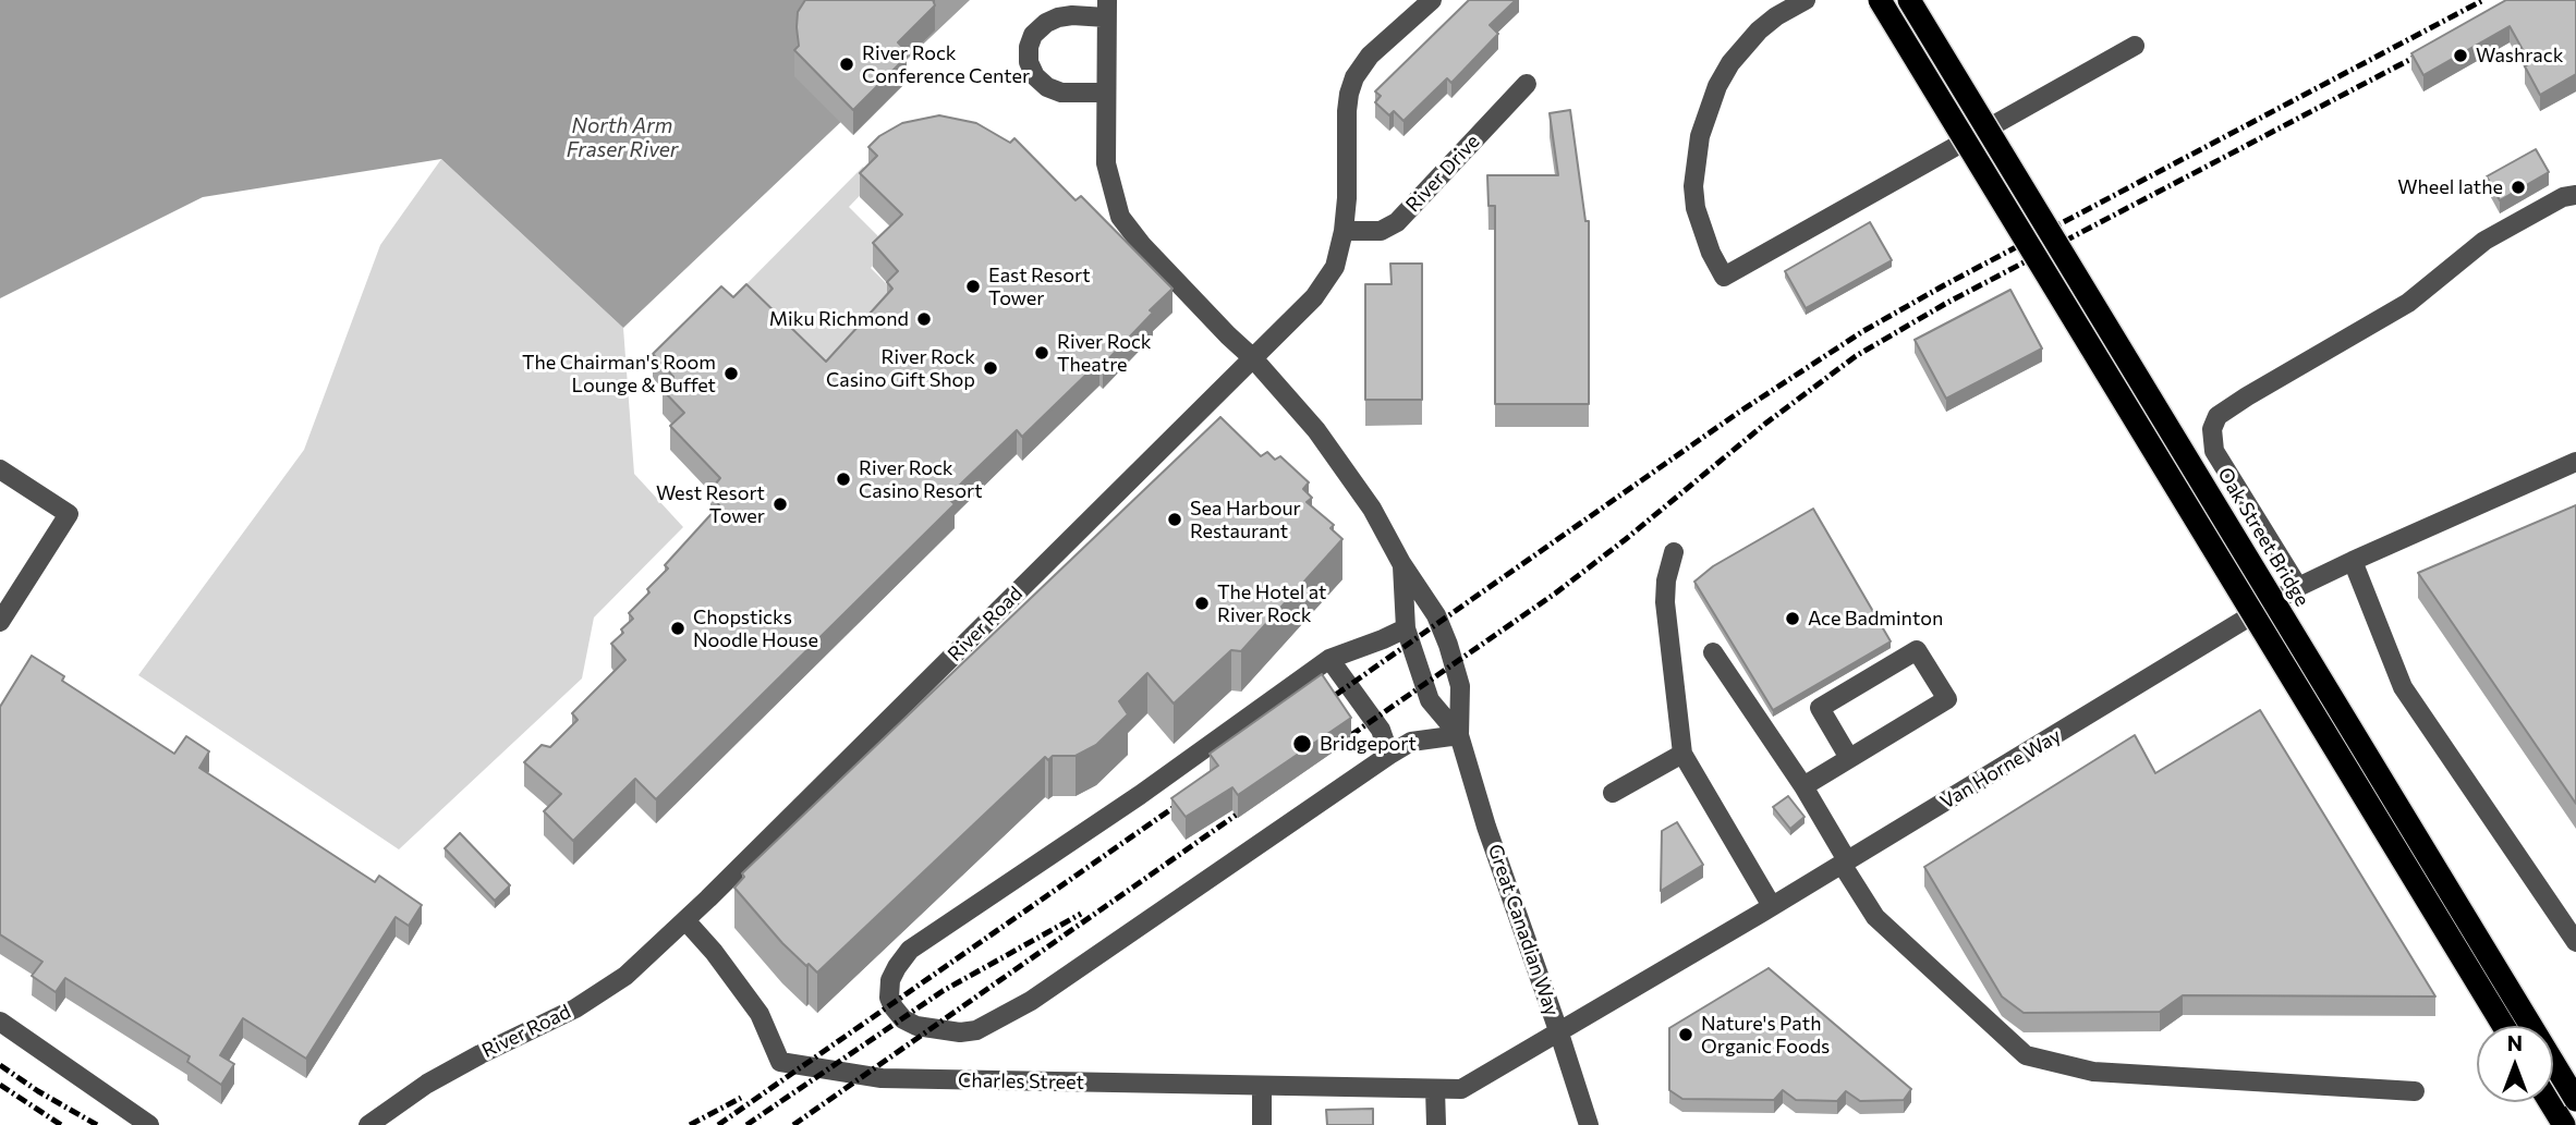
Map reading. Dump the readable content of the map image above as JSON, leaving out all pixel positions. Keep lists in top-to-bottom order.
{
  "streets": {
    "highway": ["Oak Street Bridge"],
    "street": [
      "River Drive",
      "River Road",
      "Van Horne Way",
      "Great Canadian Way",
      "Charles Street"
    ]
  },
  "crossings": [
    ["River Drive", "River Road"],
    ["River Road", "Great Canadian Way"],
    ["River Road", "Charles Street"],
    ["Van Horne Way", "Great Canadian Way"],
    ["Van Horne Way", "Charles Street"]
  ],
  "water": ["North Arm Fraser River"],
  "places": [
    "Washrack",
    "River Rock Conference Center",
    "Wheel lathe",
    "East Resort Tower",
    "Miku Richmond",
    "River Rock Theatre",
    "River Rock Casino Gift Shop",
    "The Chairman's Room Lounge & Buffet",
    "River Rock Casino Resort",
    "West Resort Tower",
    "Sea Harbour Restaurant",
    "The Hotel at River Rock",
    "Ace Badminton",
    "Chopsticks Noodle House",
    "Bridgeport",
    "Nature's Path Organic Foods"
  ],
  "north": "top"
}
